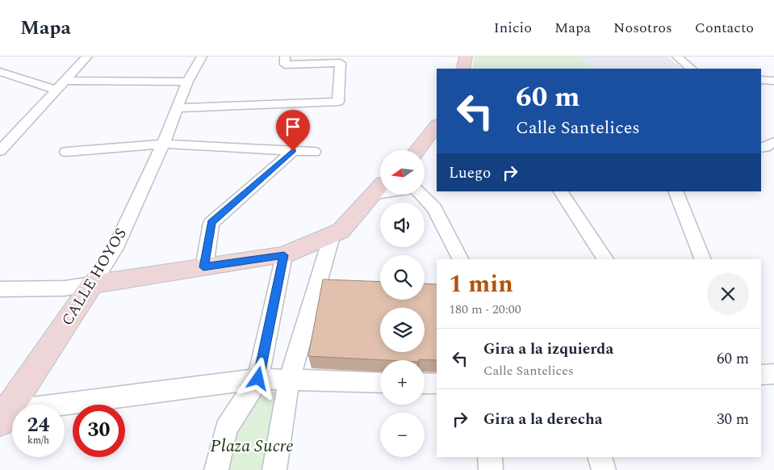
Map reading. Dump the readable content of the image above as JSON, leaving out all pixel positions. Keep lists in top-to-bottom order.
{
  "streets": {
    "main road": ["CALLE HOYOS"]
  },
  "parks": ["Plaza Sucre"],
  "north": "left",
  "page": {
    "header": "Mapa",
    "nav": [
      "Inicio",
      "Mapa",
      "Nosotros",
      "Contacto"
    ],
    "turn": ["60 m", "Calle Santelices"],
    "map_buttons": ["+", "−"],
    "then": "Luego",
    "heading": ["1 min", "180 m · 20:00"],
    "list": [
      {
        "name": "Gira a la izquierda",
        "note": "Calle Santelices",
        "value": "60 m"
      },
      {
        "name": "Gira a la derecha",
        "value": "30 m"
      }
    ],
    "speed": "24 km/h",
    "limit": "30"
  }
}
